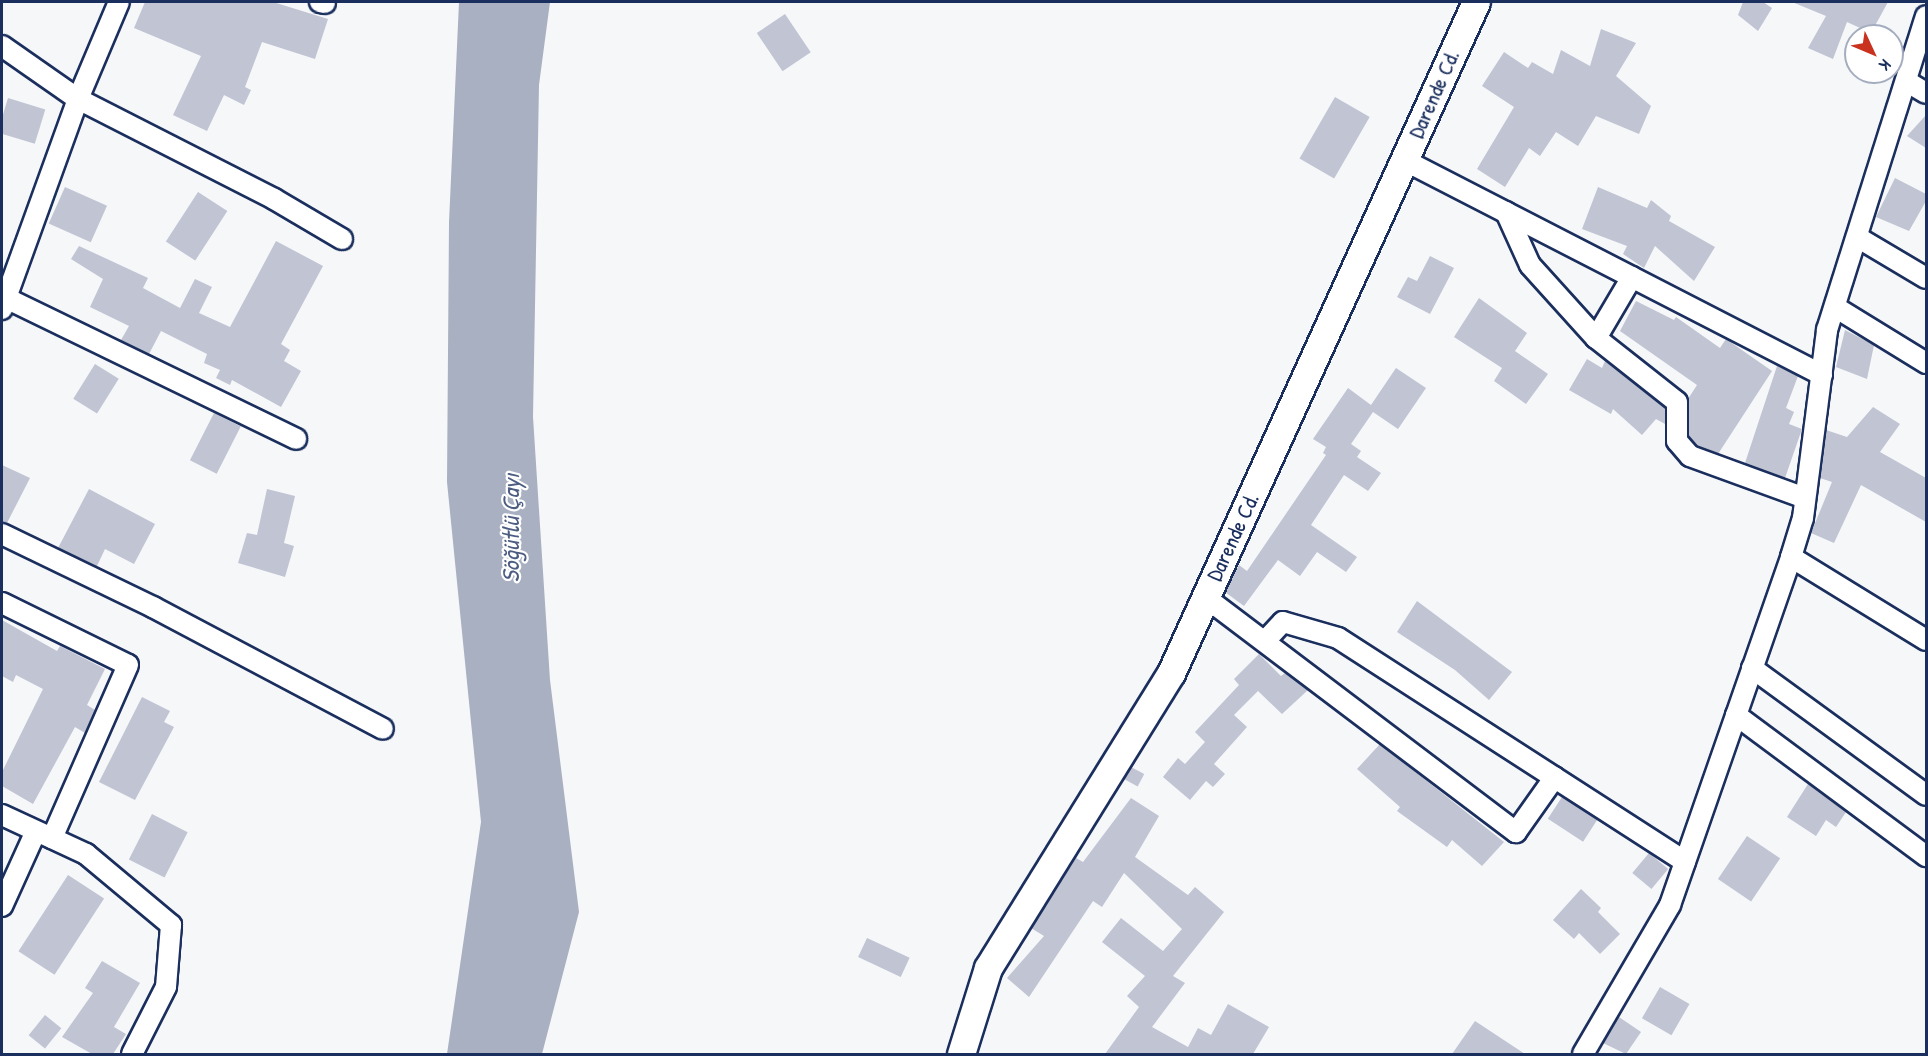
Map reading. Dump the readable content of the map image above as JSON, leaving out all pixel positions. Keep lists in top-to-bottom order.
{
  "streets": {
    "street": ["Darende Cd."]
  },
  "water": ["Söğütlü Çayı"],
  "north": "bottom right"
}
